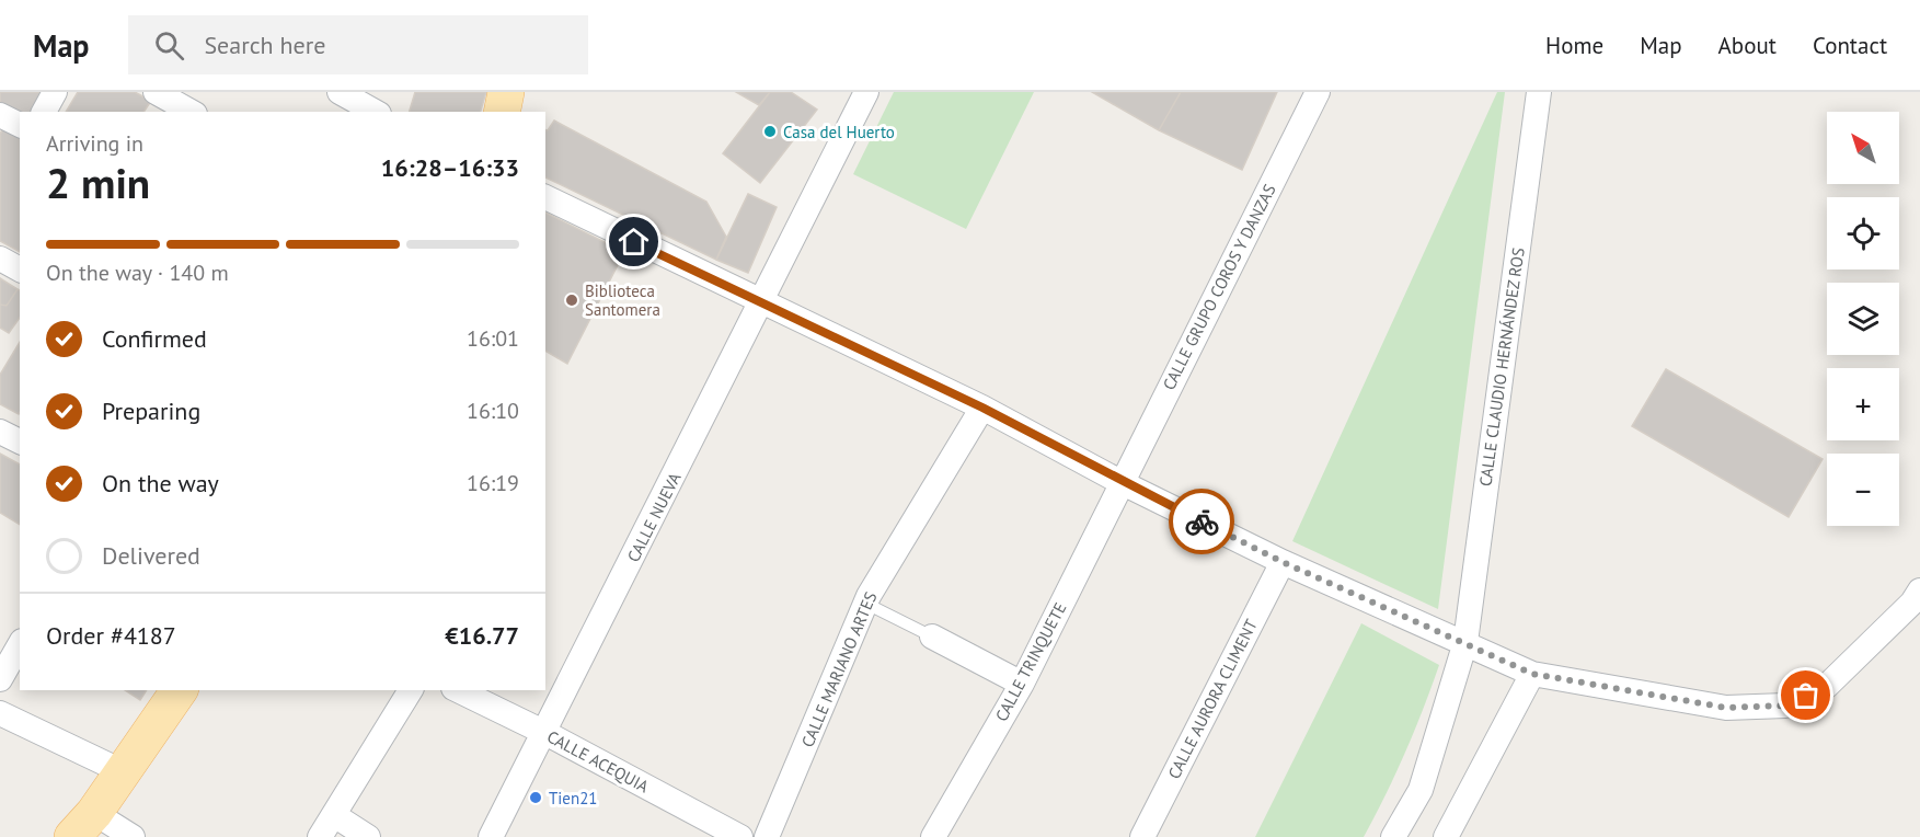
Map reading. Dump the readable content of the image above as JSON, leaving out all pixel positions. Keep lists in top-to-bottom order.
{
  "streets": {
    "street": [
      "CALLE GRUPO COROS Y DANZAS",
      "CALLE CLAUDIO HERNÁNDEZ ROS",
      "CALLE NUEVA",
      "CALLE TRINQUETE",
      "CALLE MARIANO ARTES",
      "CALLE AURORA CLIMENT",
      "CALLE ACEQUIA"
    ]
  },
  "crossings": [
    ["CALLE GRUPO COROS Y DANZAS", "CALLE TRINQUETE"],
    ["CALLE NUEVA", "CALLE ACEQUIA"]
  ],
  "places": ["Casa del Huerto", "Biblioteca Santomera", "Tien21"],
  "north": "top left",
  "page": {
    "header": "Map",
    "search": "Search here",
    "nav": [
      "Home",
      "Map",
      "About",
      "Contact"
    ],
    "map_buttons": ["+", "−"],
    "heading": ["2 min", "Arriving in", "16:28–16:33"],
    "panel": ["Order #4187", "€16.77"],
    "bar": "On the way · 140 m",
    "list": [
      ["Confirmed", "16:01"],
      ["Preparing", "16:10"],
      ["On the way", "16:19"],
      "Delivered"
    ]
  }
}
